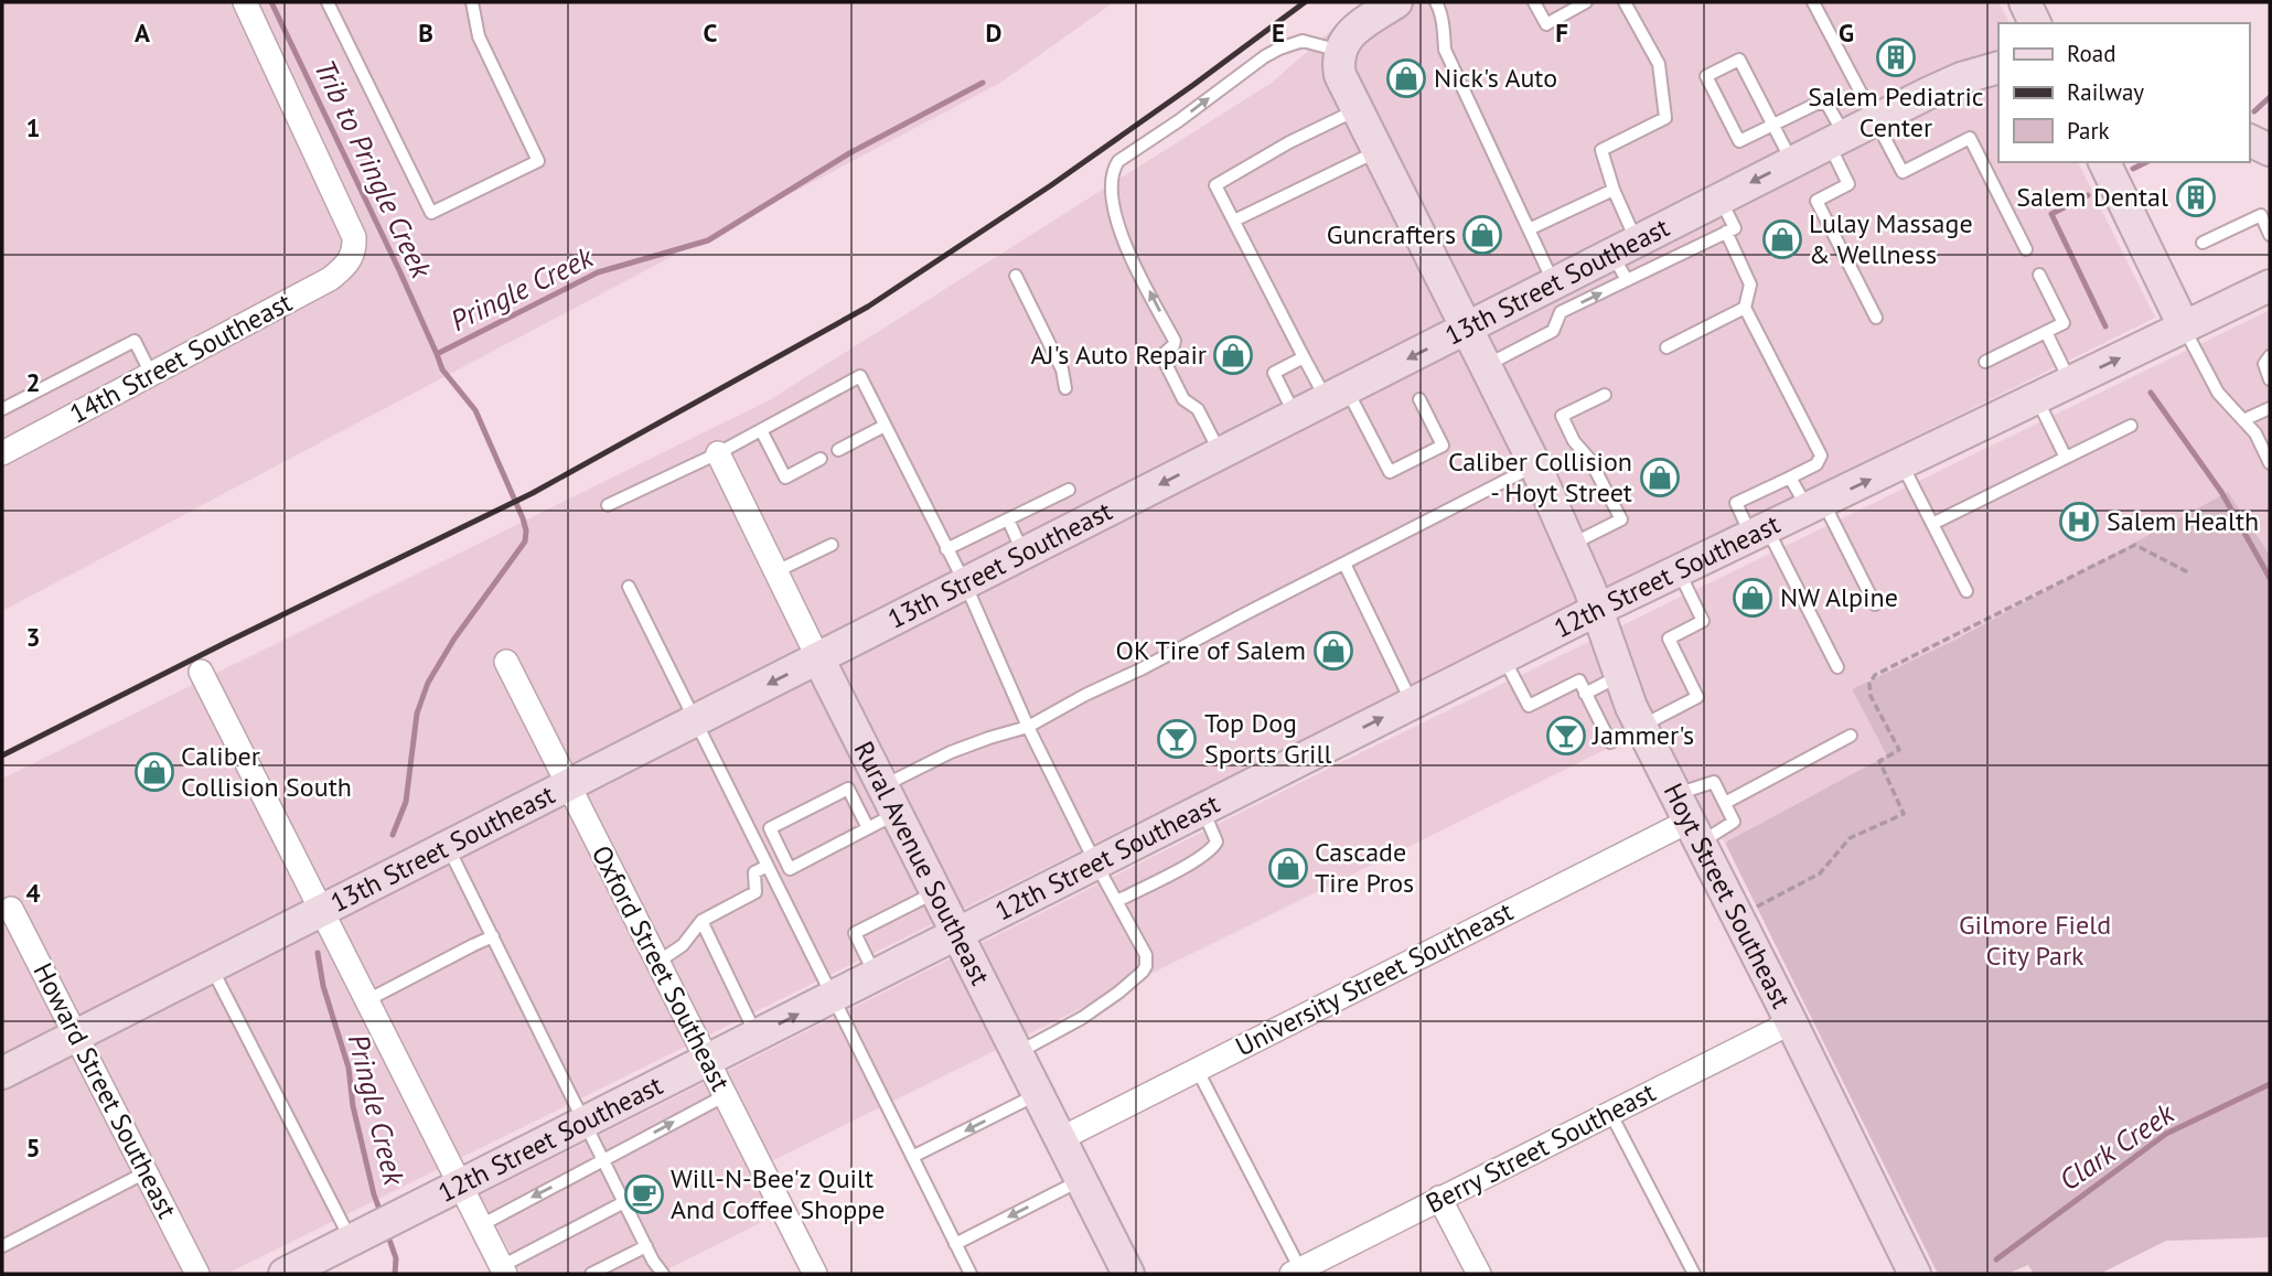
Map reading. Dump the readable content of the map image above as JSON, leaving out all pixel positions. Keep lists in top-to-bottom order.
{
  "streets": {
    "main road": [
      "13th Street Southeast",
      "12th Street Southeast",
      "Rural Avenue Southeast",
      "Hoyt Street Southeast"
    ],
    "street": [
      "14th Street Southeast",
      "Oxford Street Southeast",
      "University Street Southeast",
      "Howard Street Southeast",
      "Berry Street Southeast"
    ]
  },
  "crossings": [
    ["13th Street Southeast", "Rural Avenue Southeast"],
    ["13th Street Southeast", "Hoyt Street Southeast"],
    ["13th Street Southeast", "Oxford Street Southeast"],
    ["13th Street Southeast", "Howard Street Southeast"],
    ["12th Street Southeast", "Rural Avenue Southeast"],
    ["12th Street Southeast", "Hoyt Street Southeast"],
    ["12th Street Southeast", "Oxford Street Southeast"],
    ["Rural Avenue Southeast", "University Street Southeast"],
    ["Hoyt Street Southeast", "University Street Southeast"],
    ["Hoyt Street Southeast", "Berry Street Southeast"]
  ],
  "water": ["Trib to Pringle Creek", "Pringle Creek", "Clark Creek"],
  "parks": ["Gilmore Field City Park"],
  "places": {
    "building": ["Salem Pediatric Center", "Salem Dental"],
    "shop": [
      "Nick's Auto",
      "Guncrafters",
      "Lulay Massage & Wellness",
      "AJ's Auto Repair",
      "Caliber Collision - Hoyt Street",
      "NW Alpine",
      "OK Tire of Salem",
      "Caliber Collision South",
      "Cascade Tire Pros"
    ],
    "hospital": ["Salem Health"],
    "bar": ["Jammer's", "Top Dog Sports Grill"],
    "cafe": ["Will-N-Bee'z Quilt And Coffee Shoppe"]
  },
  "legend": ["Road", "Railway", "Park"],
  "grid": {
    "columns": [
      "A",
      "B",
      "C",
      "D",
      "E",
      "F",
      "G"
    ],
    "rows": [
      "1",
      "2",
      "3",
      "4",
      "5"
    ]
  }
}
